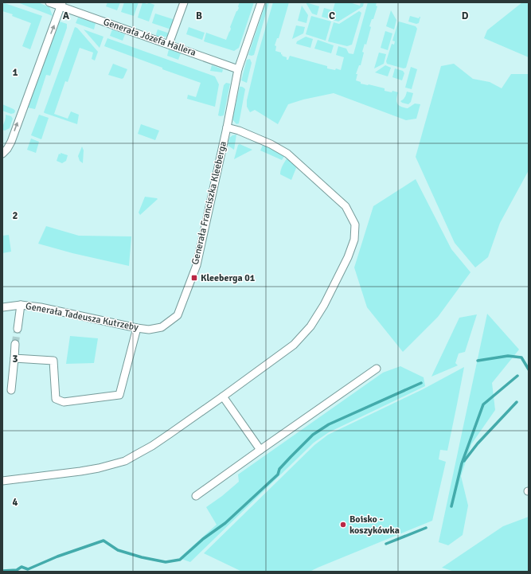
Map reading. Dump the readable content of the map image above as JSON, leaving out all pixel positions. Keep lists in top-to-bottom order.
{
  "streets": {
    "street": ["Generała Józefa Hallera", "Generała Franciszka Kleeberga", "Generała Tadeusza Kutrzeby"]
  },
  "crossings": [
    ["Generała Józefa Hallera", "Generała Franciszka Kleeberga"],
    ["Generała Franciszka Kleeberga", "Generała Tadeusza Kutrzeby"]
  ],
  "places": {
    "transit": ["Kleeberga 01"],
    "other": ["Boisko - koszykówka"]
  },
  "grid": {
    "columns": [
      "A",
      "B",
      "C",
      "D"
    ],
    "rows": [
      "1",
      "2",
      "3",
      "4"
    ]
  }
}
